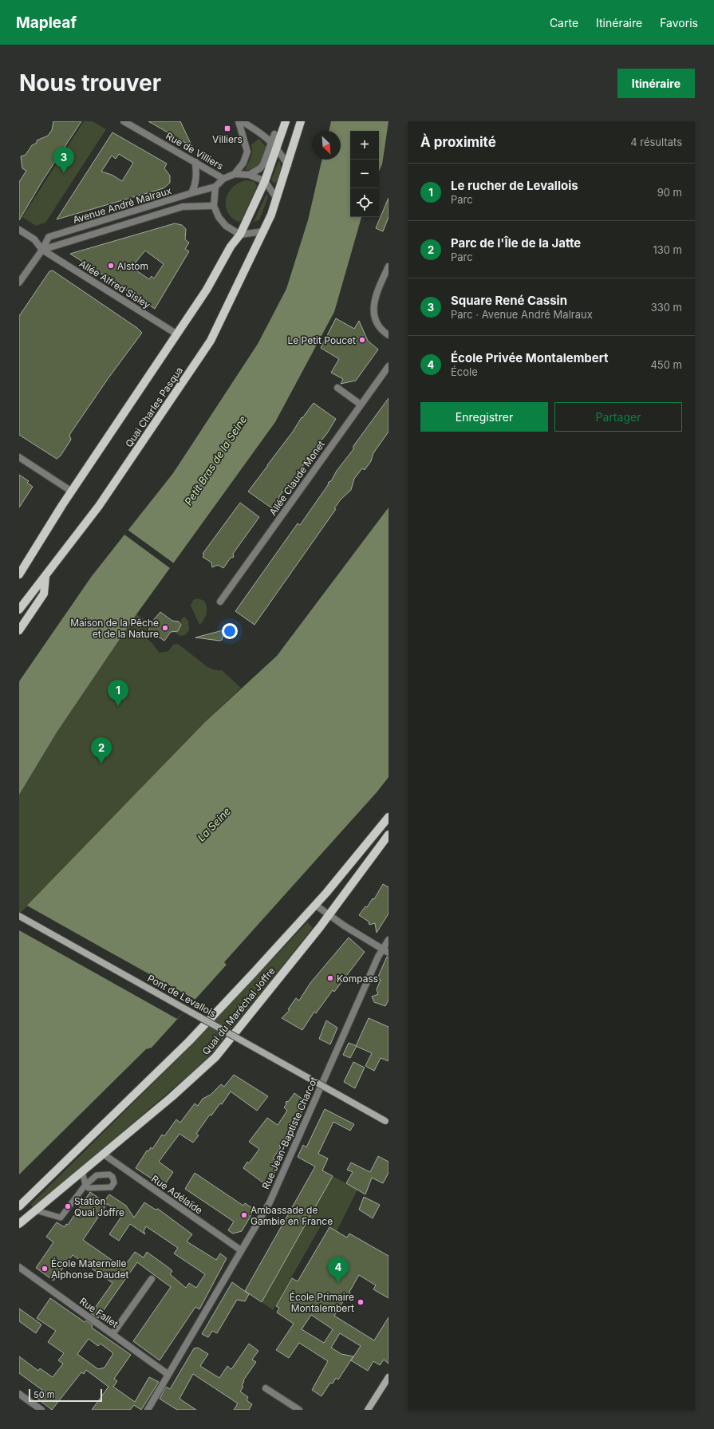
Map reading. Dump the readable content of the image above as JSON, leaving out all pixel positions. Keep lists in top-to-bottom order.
{
  "streets": {
    "main road": ["Quai Charles Pasqua", "Pont de Levallois", "Quai du Maréchal Joffre"],
    "street": [
      "Rue de Villiers",
      "Avenue André Malraux",
      "Allée Alfred Sisley",
      "Allée Claude Monet",
      "Rue Jean-Baptiste Charcot",
      "Rue Adélaïde",
      "Rue Fallet"
    ]
  },
  "crossings": [
    ["Avenue André Malraux", "Allée Alfred Sisley"],
    ["Quai du Maréchal Joffre", "Rue Adélaïde"],
    ["Rue Jean-Baptiste Charcot", "Rue Adélaïde"],
    ["Rue Jean-Baptiste Charcot", "Rue Fallet"]
  ],
  "water": ["Petit Bras de la Seine", "La Seine"],
  "places": {
    "transit": ["Villiers"],
    "other": [
      "Alstom",
      "Le Petit Poucet",
      "Maison de la Pêche et de la Nature",
      "Kompass",
      "Station Quai Joffre",
      "Ambassade de Gambie en France",
      "École Maternelle Alphonse Daudet",
      "École Primaire Montalembert"
    ]
  },
  "scale_bar": "50 m",
  "north": "bottom right",
  "page": {
    "header": "Mapleaf",
    "nav": ["Carte", "Itinéraire", "Favoris"],
    "buttons": [
      "Itinéraire",
      ["Enregistrer", "Partager"]
    ],
    "title": "Nous trouver",
    "heading": ["À proximité", "4 résultats"],
    "map_buttons": ["+", "−"],
    "pins": [
      "3",
      "1",
      "2",
      "4"
    ],
    "list": [
      {
        "mark": "1",
        "name": "Le rucher de Levallois",
        "note": "Parc",
        "value": "90 m"
      },
      {
        "mark": "2",
        "name": "Parc de l'Île de la Jatte",
        "note": "Parc",
        "value": "130 m"
      },
      {
        "mark": "3",
        "name": "Square René Cassin",
        "note": "Parc · Avenue André Malraux",
        "value": "330 m"
      },
      {
        "mark": "4",
        "name": "École Privée Montalembert",
        "note": "École",
        "value": "450 m"
      }
    ],
    "scale": "50 m"
  }
}
